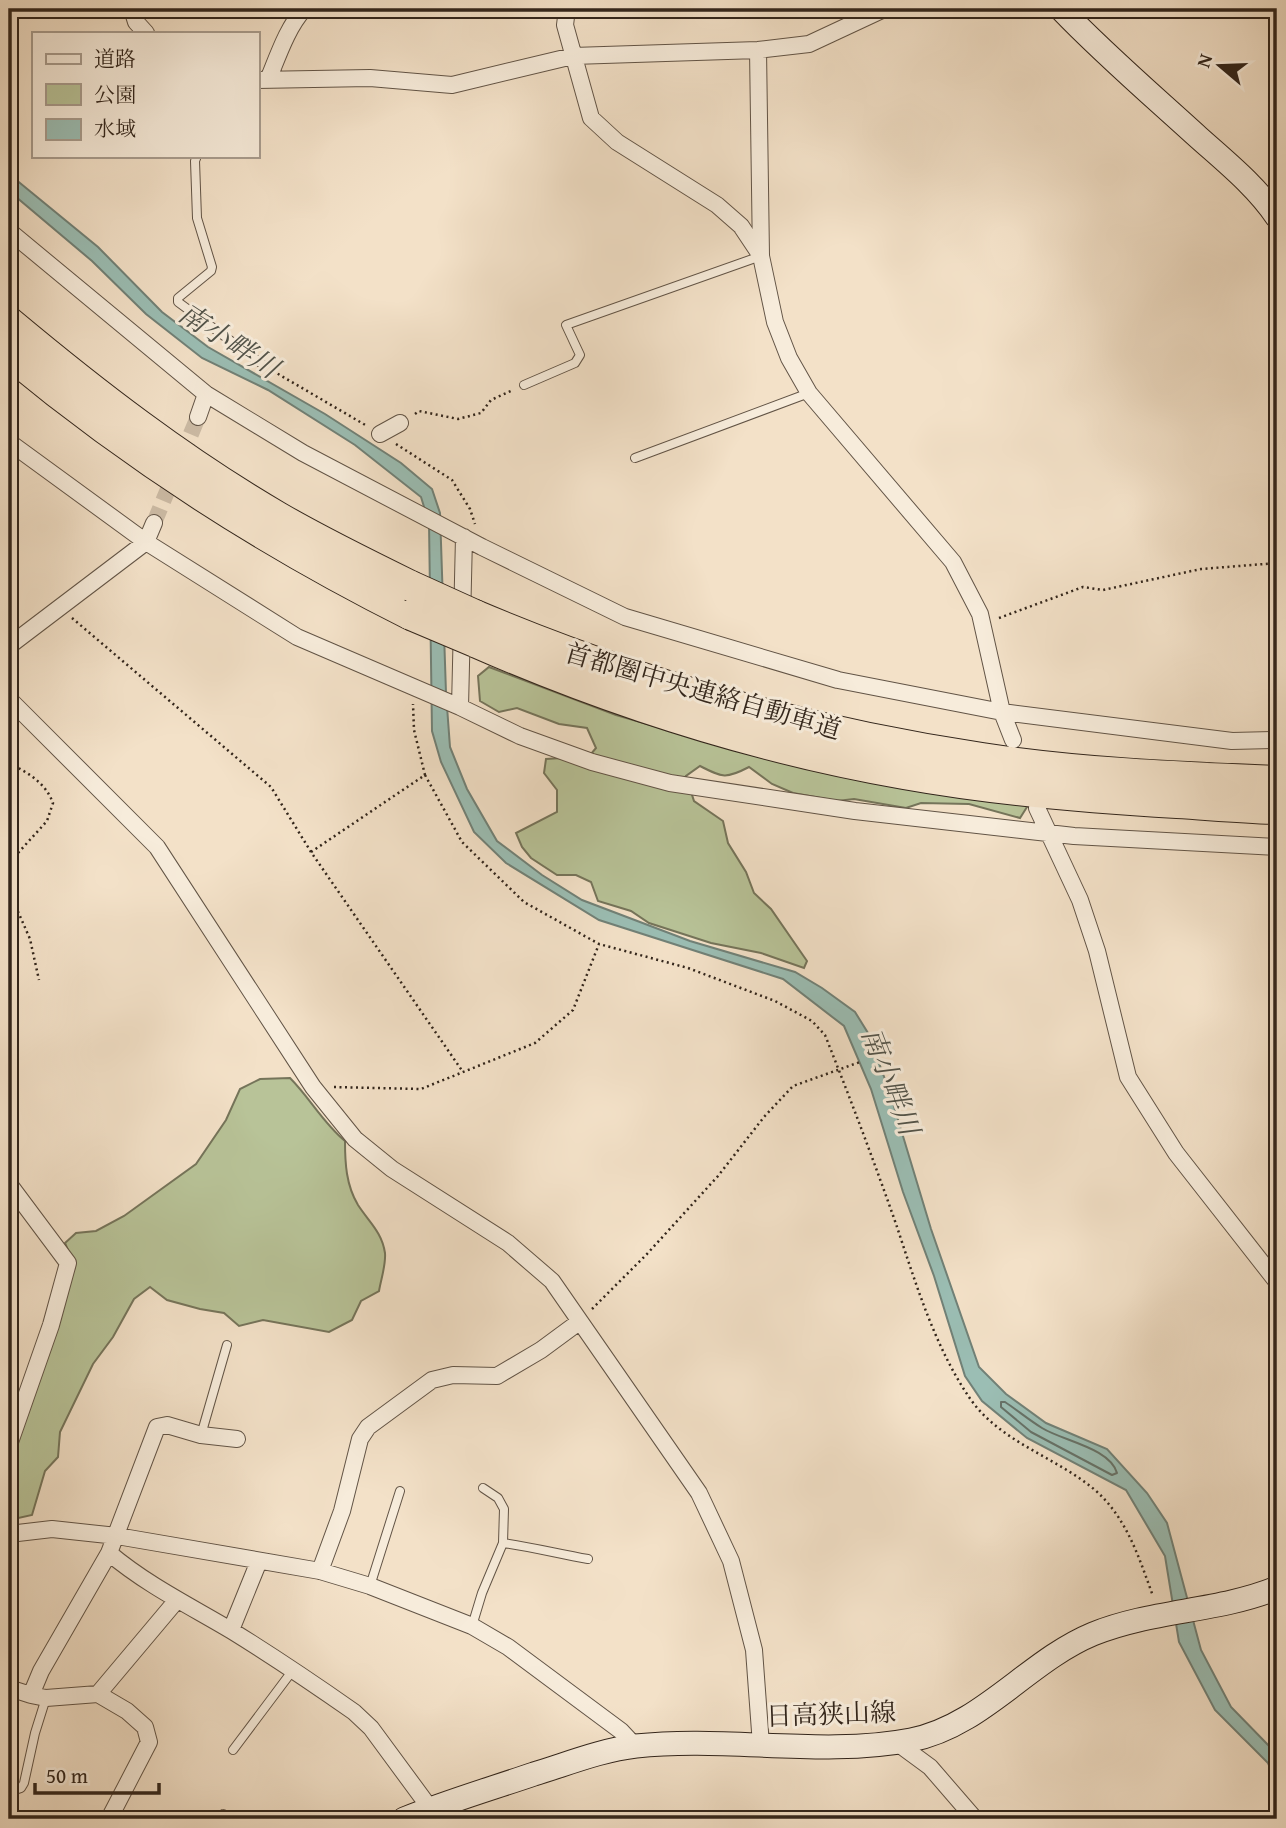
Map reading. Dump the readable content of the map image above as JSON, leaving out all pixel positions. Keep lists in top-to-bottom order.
{
  "streets": {
    "highway": ["首都圏中央連絡自動車道"],
    "main road": ["日高狭山線"]
  },
  "water": ["南小畔川"],
  "legend": ["道路", "公園", "水域"],
  "scale_bar": "50 m",
  "north": "left"
}
